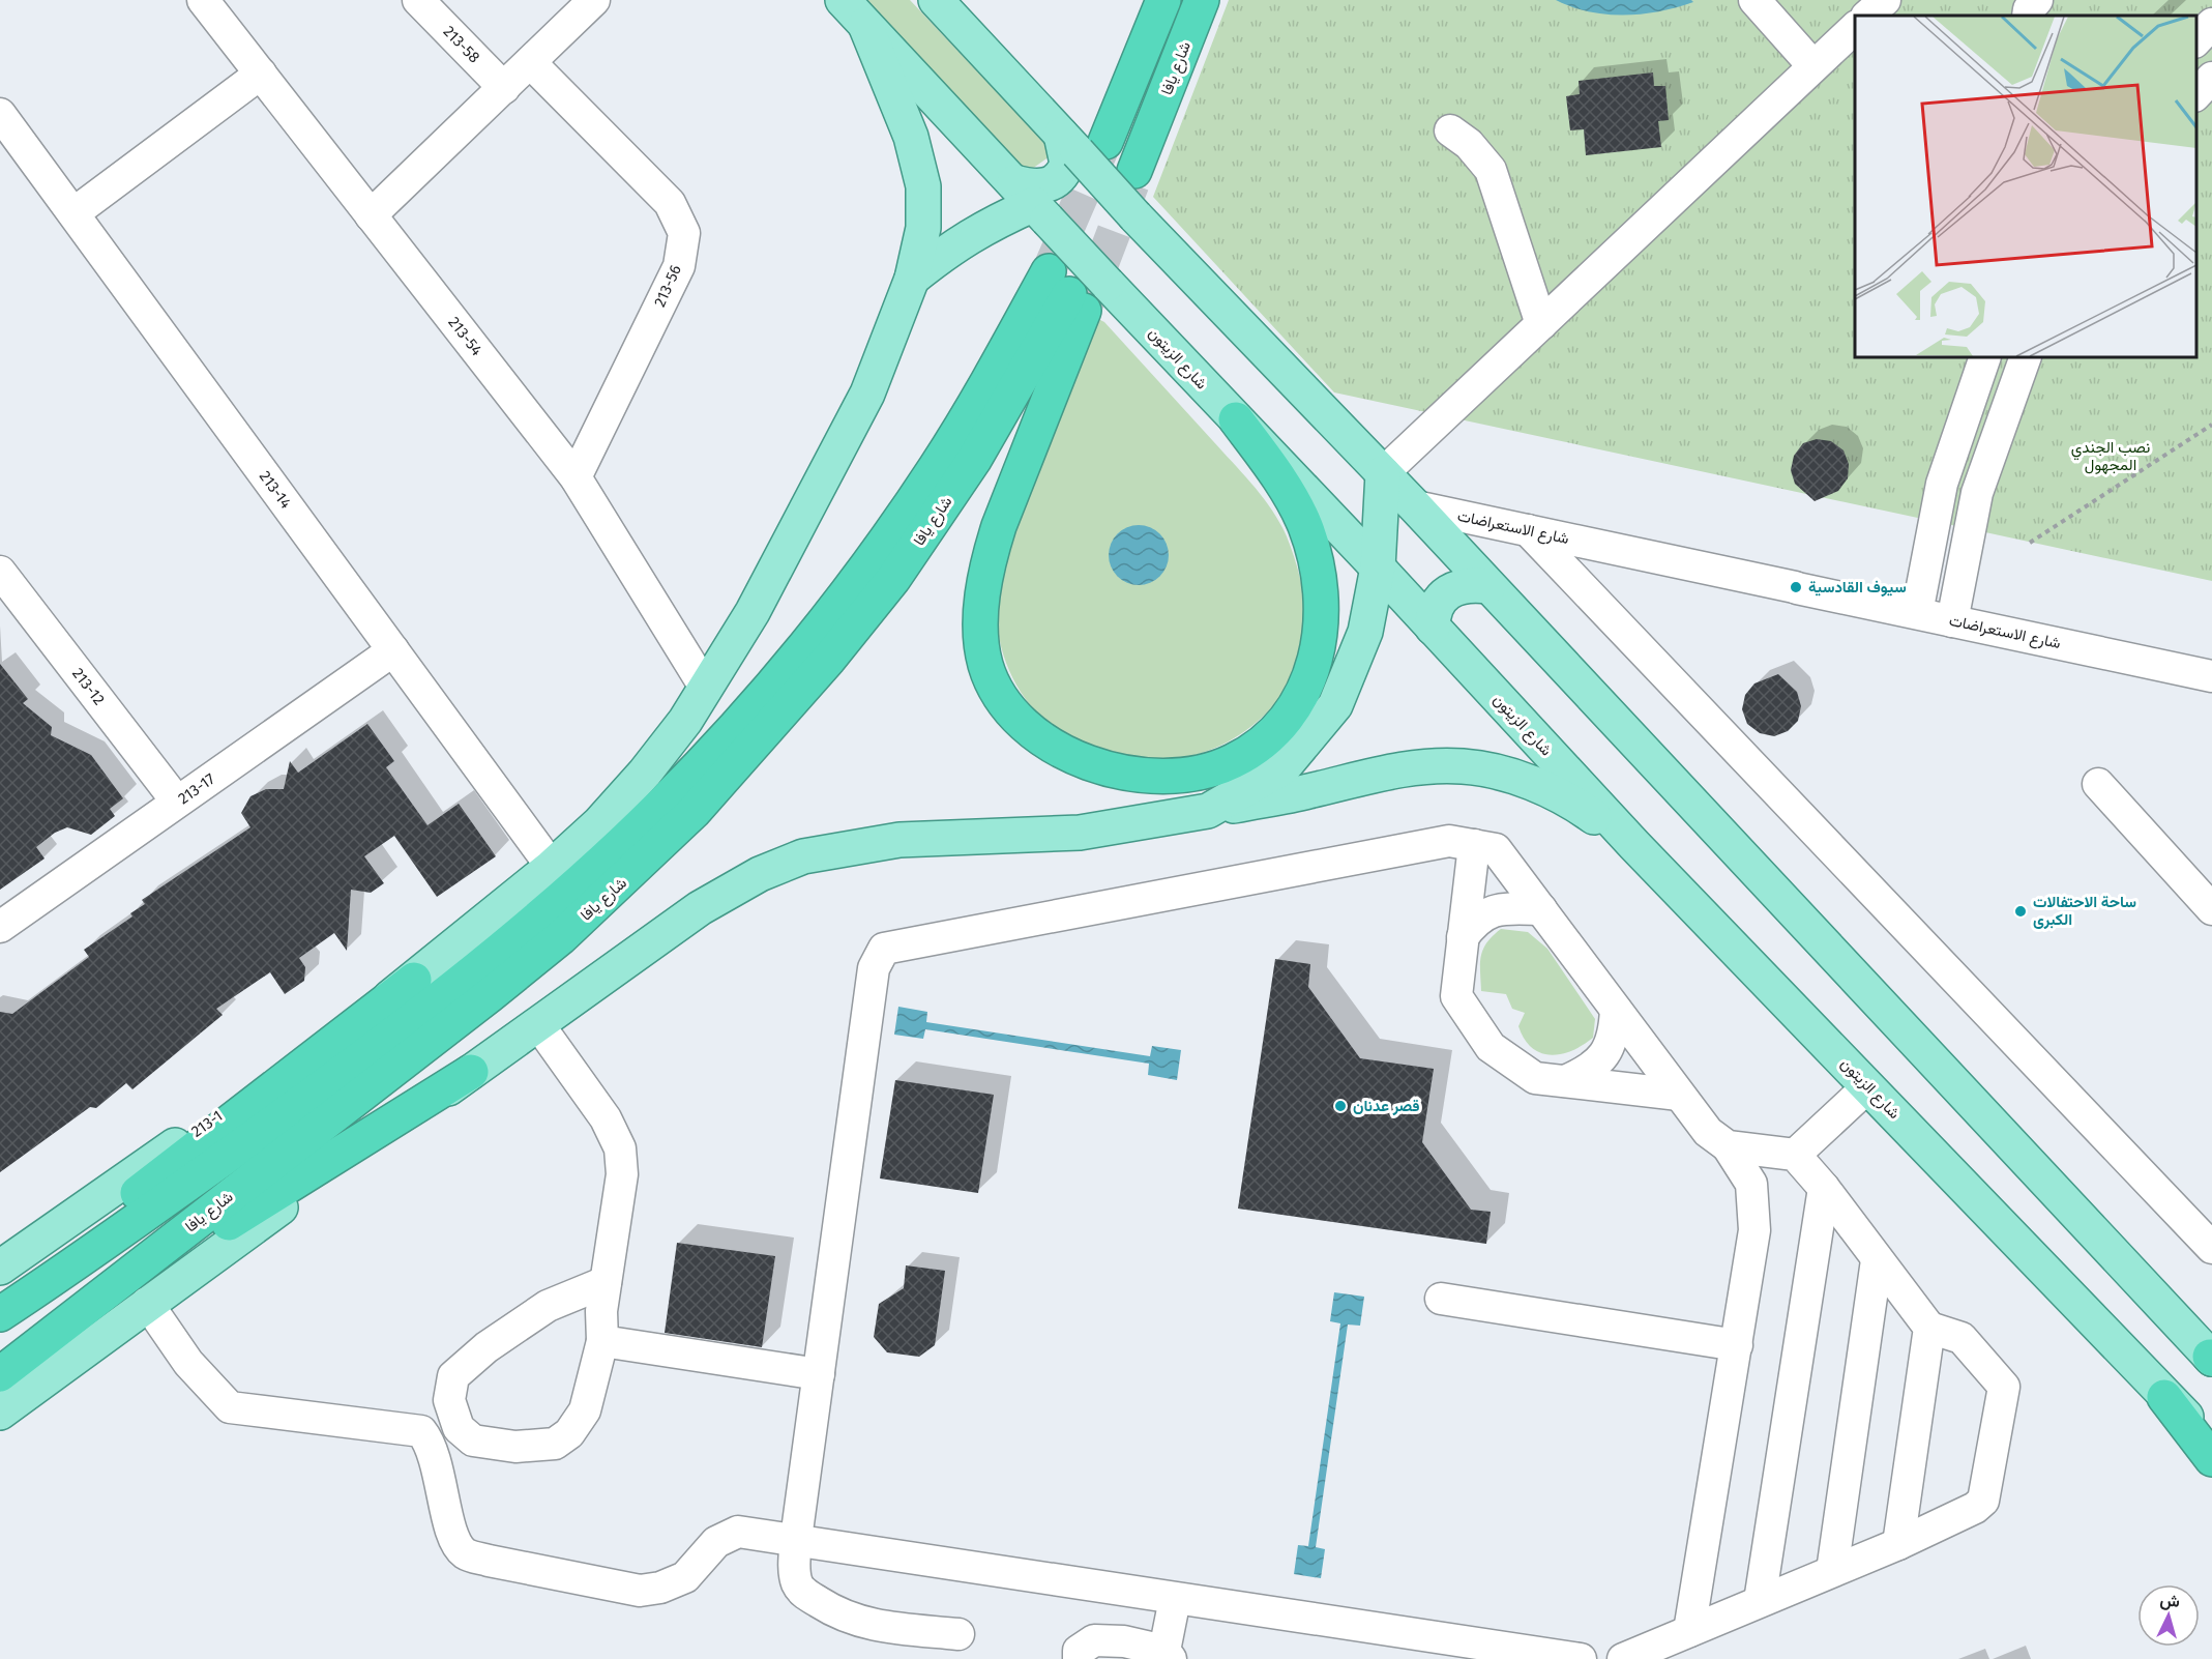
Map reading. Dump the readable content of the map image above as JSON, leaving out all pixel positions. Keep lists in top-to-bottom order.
{
  "streets": {
    "highway": ["شارع يافا"],
    "main road": ["شارع الزيتون", "213-1"],
    "street": [
      "213-58",
      "213-56",
      "213-54",
      "213-14",
      "شارع الاستعراضات",
      "213-12",
      "213-17"
    ]
  },
  "crossings": [
    ["213-56", "213-54"],
    ["213-54", "213-1"],
    ["شارع الزيتون", "213-1"],
    ["213-14", "213-17"],
    ["213-14", "213-1"],
    ["213-12", "213-17"]
  ],
  "parks": ["نصب الجندي المجهول"],
  "places": ["سيوف القادسية", "ساحة الاحتفالات الكبرى", "قصر عدنان"],
  "north": "top"
}
